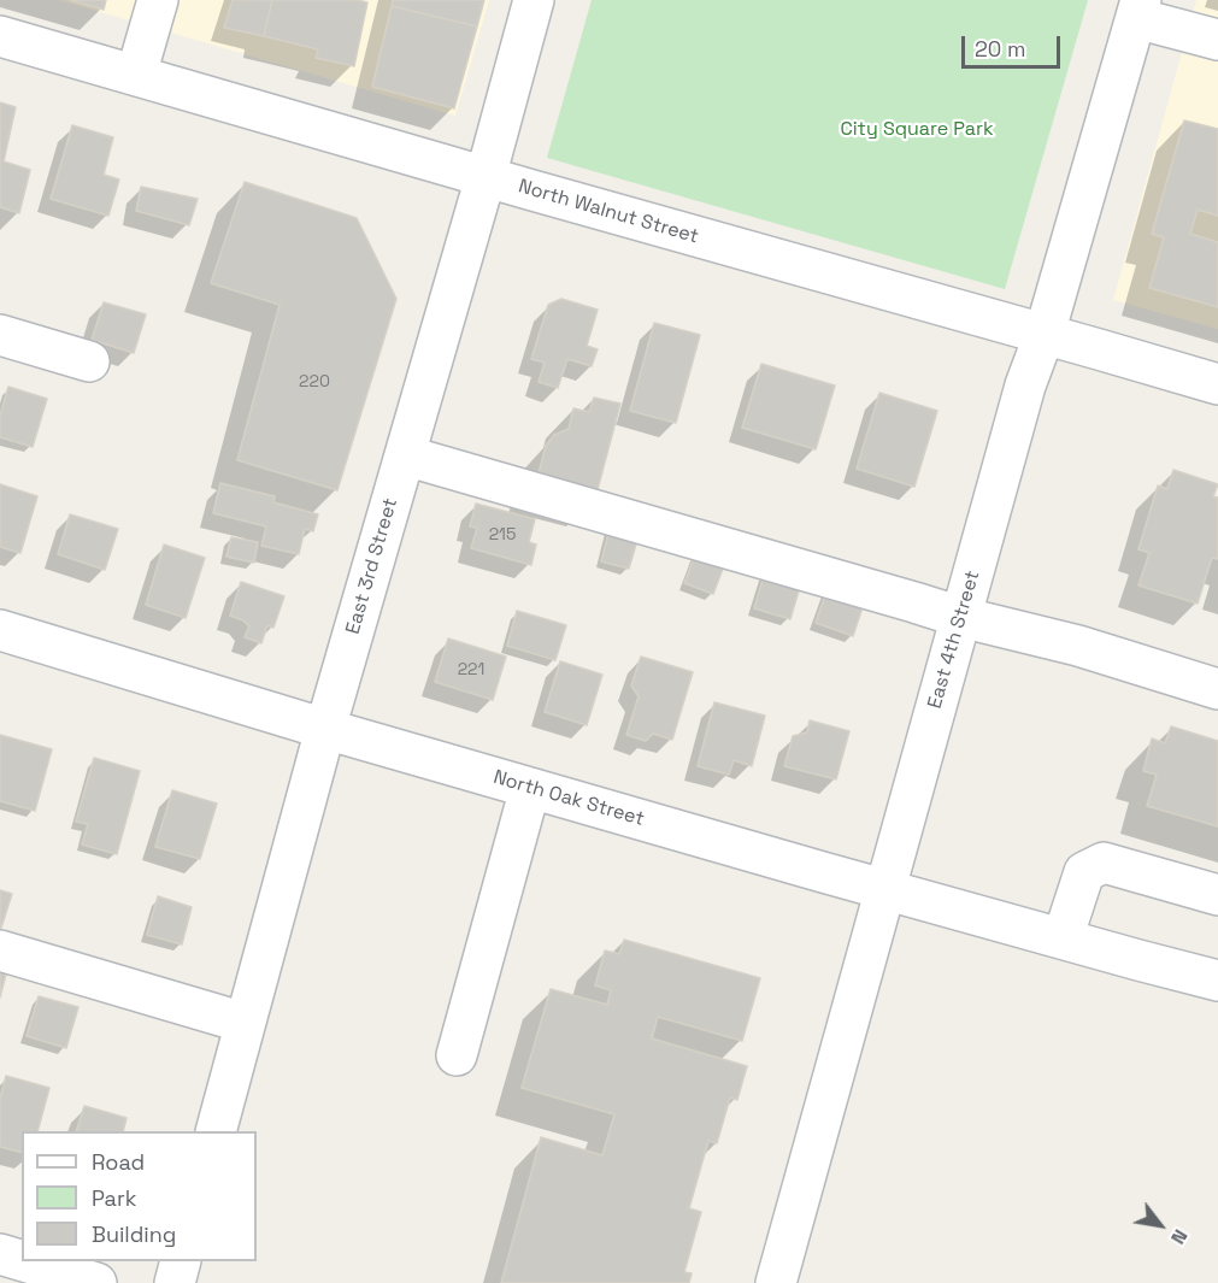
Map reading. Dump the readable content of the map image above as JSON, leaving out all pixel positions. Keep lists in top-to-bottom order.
{
  "streets": {
    "street": [
      "North Walnut Street",
      "East 3rd Street",
      "East 4th Street",
      "North Oak Street"
    ]
  },
  "crossings": [
    ["North Walnut Street", "East 3rd Street"],
    ["North Walnut Street", "East 4th Street"],
    ["East 3rd Street", "North Oak Street"],
    ["East 4th Street", "North Oak Street"]
  ],
  "parks": ["City Square Park"],
  "house_numbers": ["220", "215", "221"],
  "legend": ["Road", "Park", "Building"],
  "scale_bar": "20 m",
  "north": "bottom right"
}
